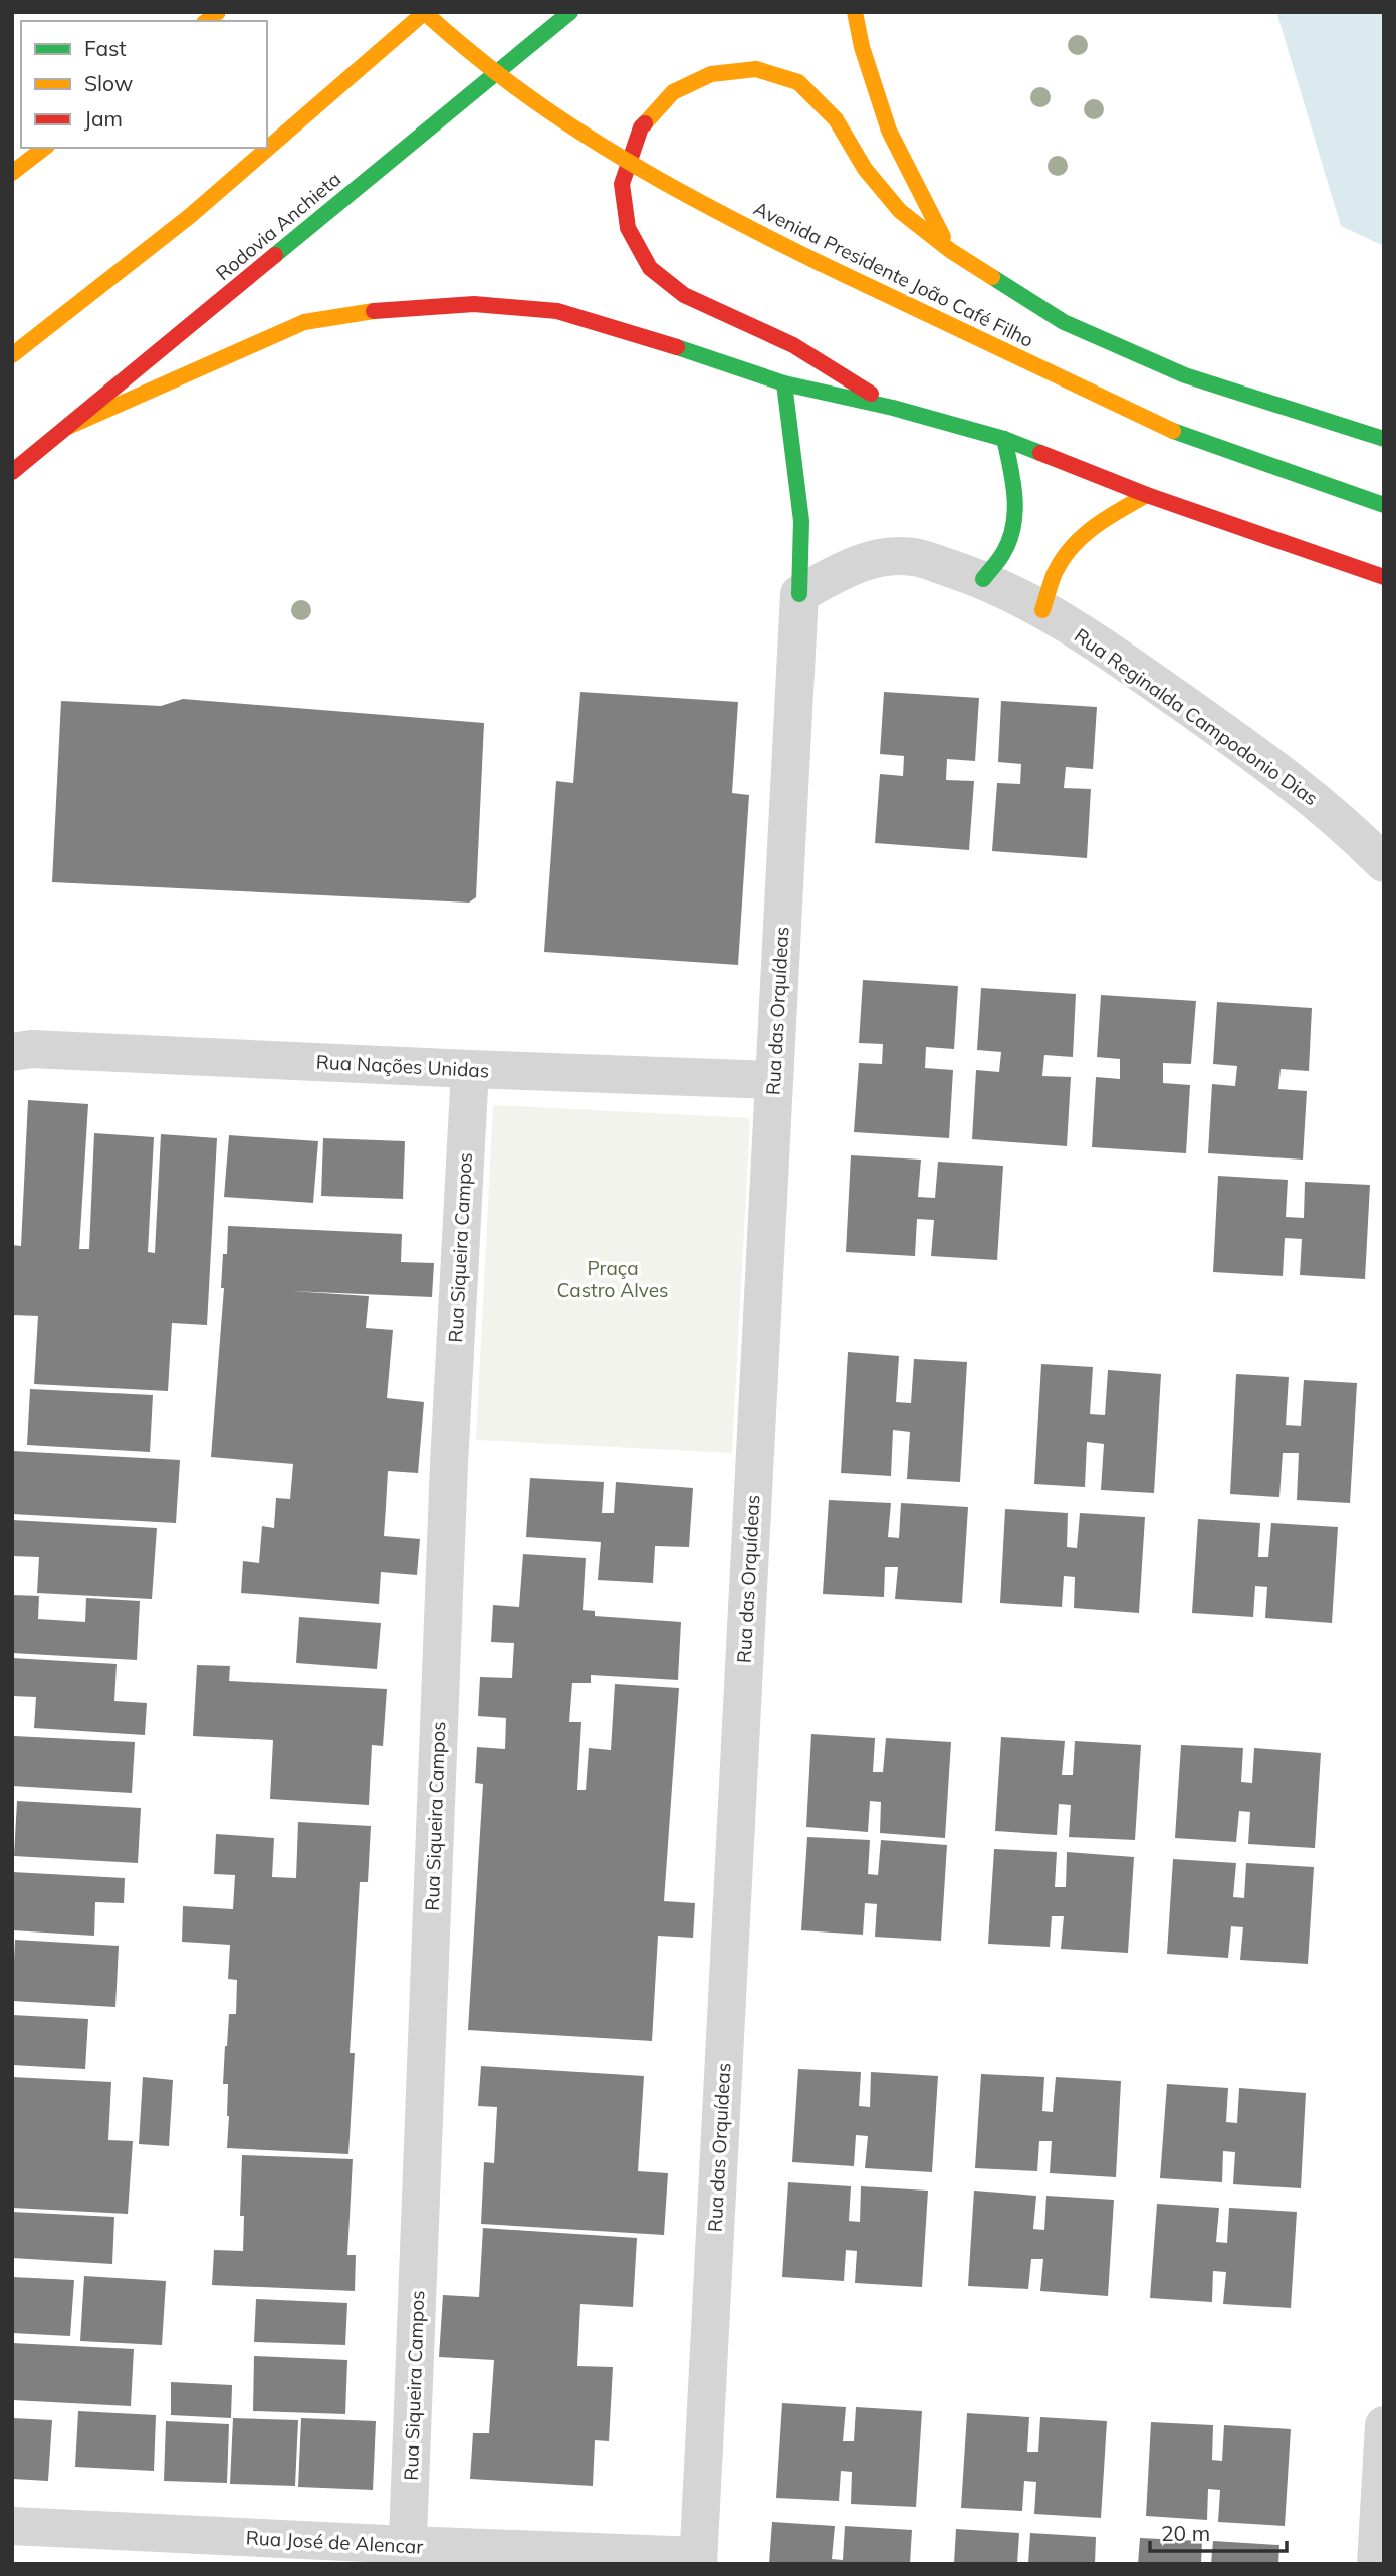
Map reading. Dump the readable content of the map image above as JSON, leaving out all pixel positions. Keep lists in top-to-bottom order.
{
  "streets": {
    "main road": ["Rodovia Anchieta", "Avenida Presidente João Café Filho"],
    "street": [
      "Rua Reginalda Campodonio Dias",
      "Rua das Orquídeas",
      "Rua Nações Unidas",
      "Rua Siqueira Campos",
      "Rua José de Alencar"
    ]
  },
  "crossings": [
    ["Rua Reginalda Campodonio Dias", "Rua das Orquídeas"],
    ["Rua das Orquídeas", "Rua Nações Unidas"],
    ["Rua das Orquídeas", "Rua José de Alencar"],
    ["Rua Nações Unidas", "Rua Siqueira Campos"],
    ["Rua Siqueira Campos", "Rua José de Alencar"]
  ],
  "parks": ["Praça Castro Alves"],
  "legend": ["Fast", "Slow", "Jam"],
  "scale_bar": "20 m"
}
